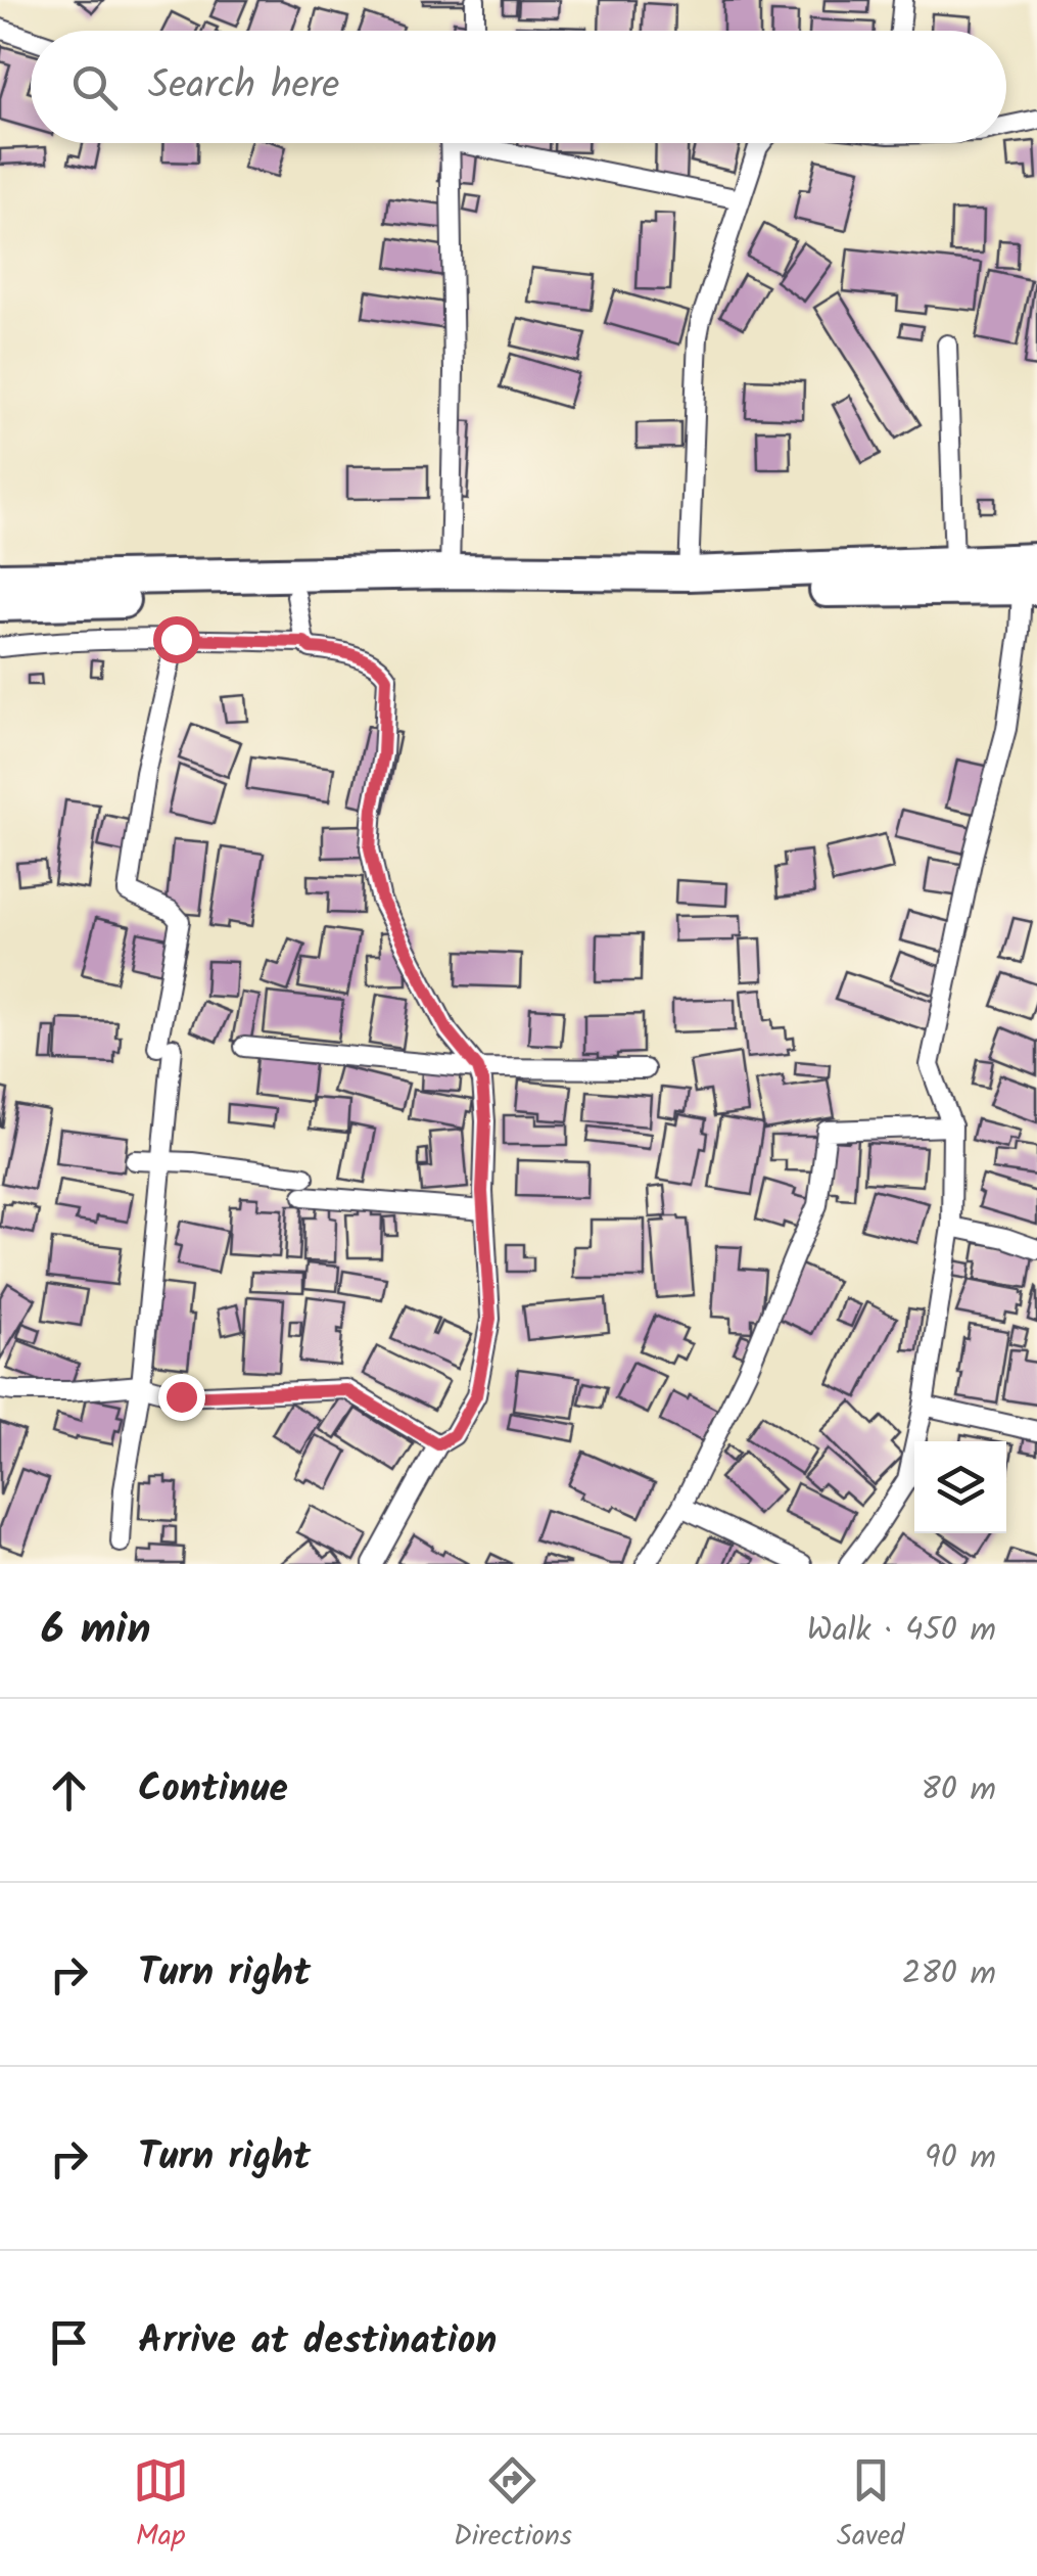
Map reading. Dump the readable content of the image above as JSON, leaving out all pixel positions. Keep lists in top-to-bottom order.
{
  "page": {
    "search": "Search here",
    "heading": ["6 min", "Walk · 450 m"],
    "list": [
      ["Continue", "80 m"],
      ["Turn right", "280 m"],
      ["Turn right", "90 m"],
      "Arrive at destination"
    ],
    "nav": ["Map", "Directions", "Saved"]
  }
}
